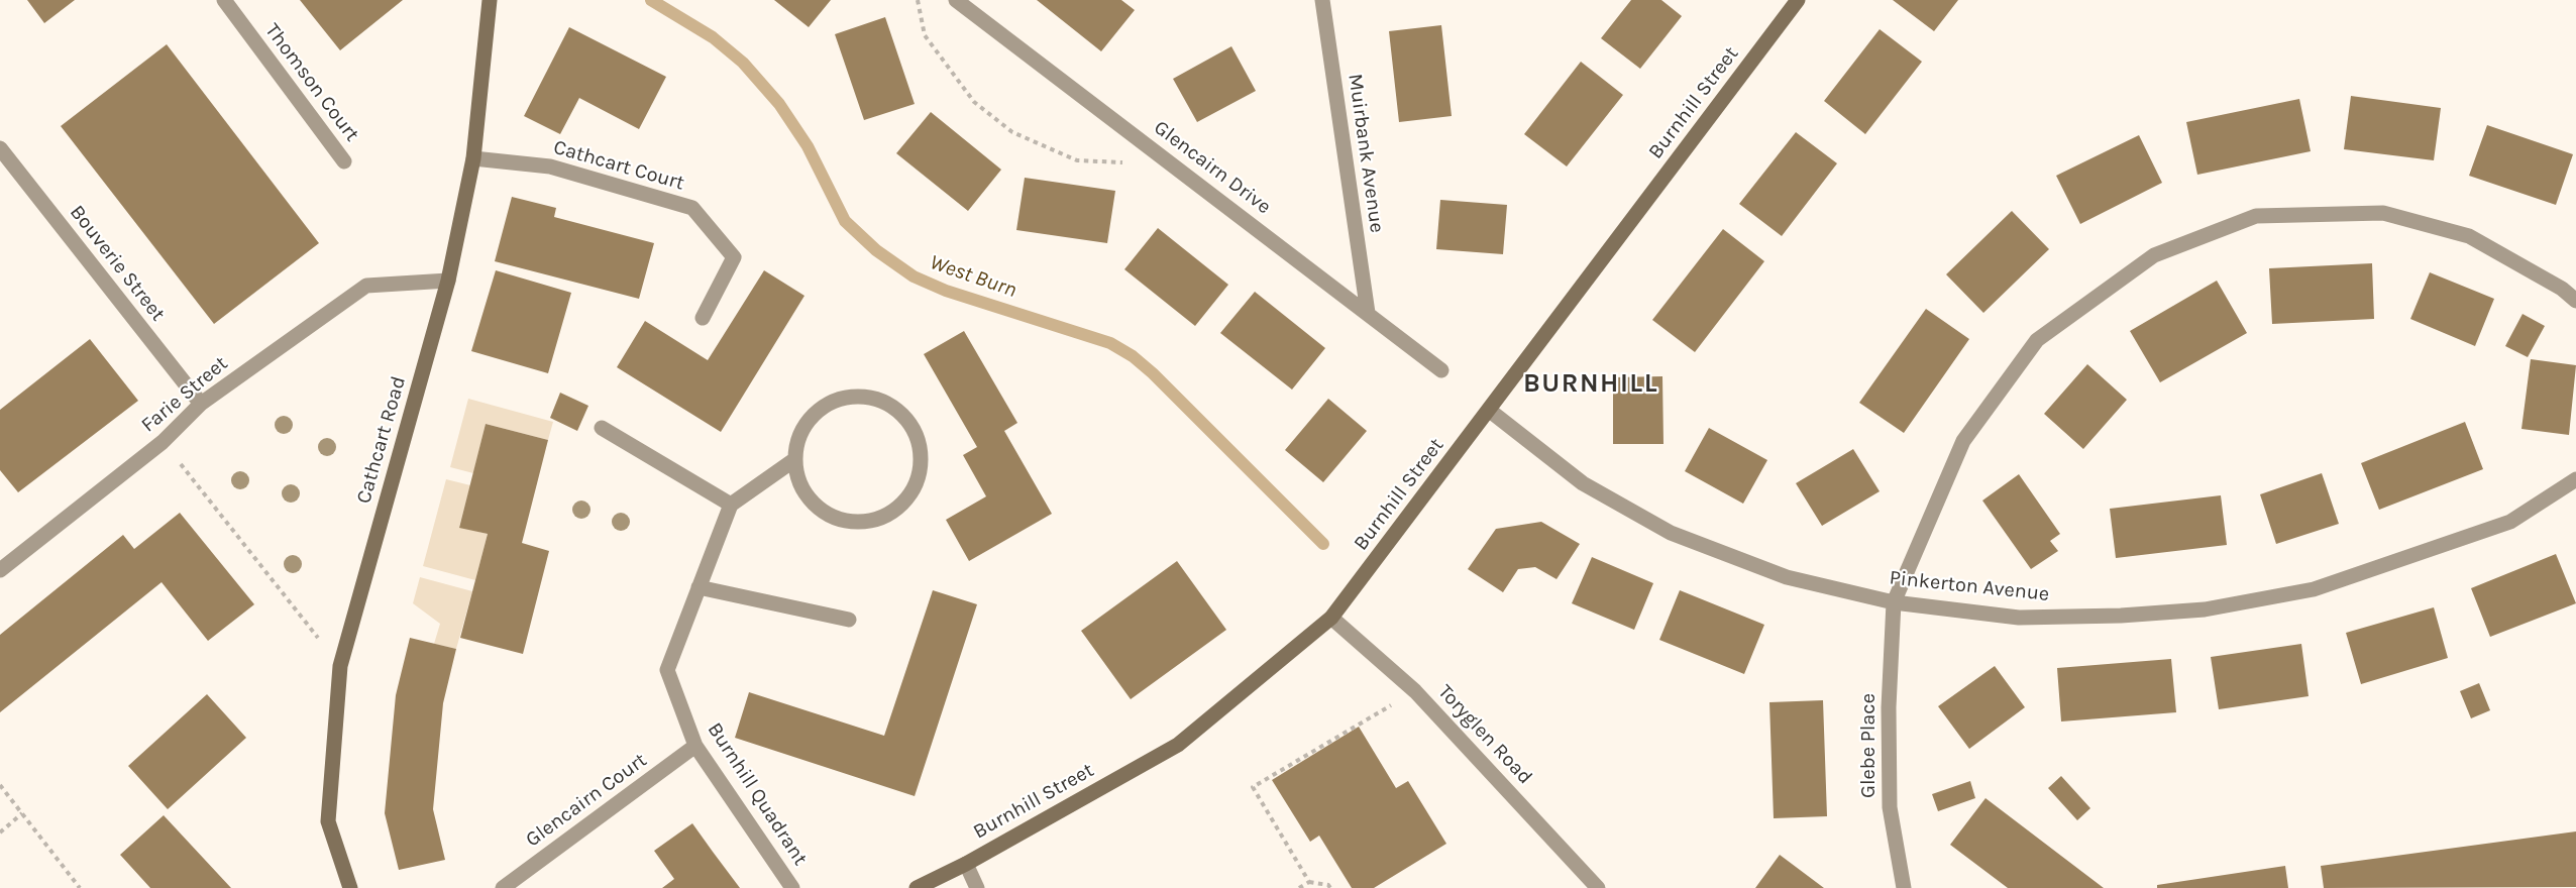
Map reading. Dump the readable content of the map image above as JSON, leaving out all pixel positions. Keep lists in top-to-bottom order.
{
  "streets": {
    "main road": ["Burnhill Street", "Cathcart Road"],
    "street": [
      "Thomson Court",
      "Muirbank Avenue",
      "Cathcart Court",
      "Glencairn Drive",
      "Bouverie Street",
      "Farie Street",
      "Pinkerton Avenue",
      "Toryglen Road",
      "Glebe Place",
      "Burnhill Quadrant",
      "Glencairn Court"
    ]
  },
  "crossings": [
    ["Burnhill Street", "Pinkerton Avenue"],
    ["Burnhill Street", "Toryglen Road"],
    ["Muirbank Avenue", "Glencairn Drive"],
    ["Cathcart Court", "Cathcart Road"],
    ["Bouverie Street", "Farie Street"],
    ["Farie Street", "Cathcart Road"],
    ["Pinkerton Avenue", "Glebe Place"],
    ["Burnhill Quadrant", "Glencairn Court"]
  ],
  "districts": ["BURNHILL"],
  "water": ["West Burn"]
}
